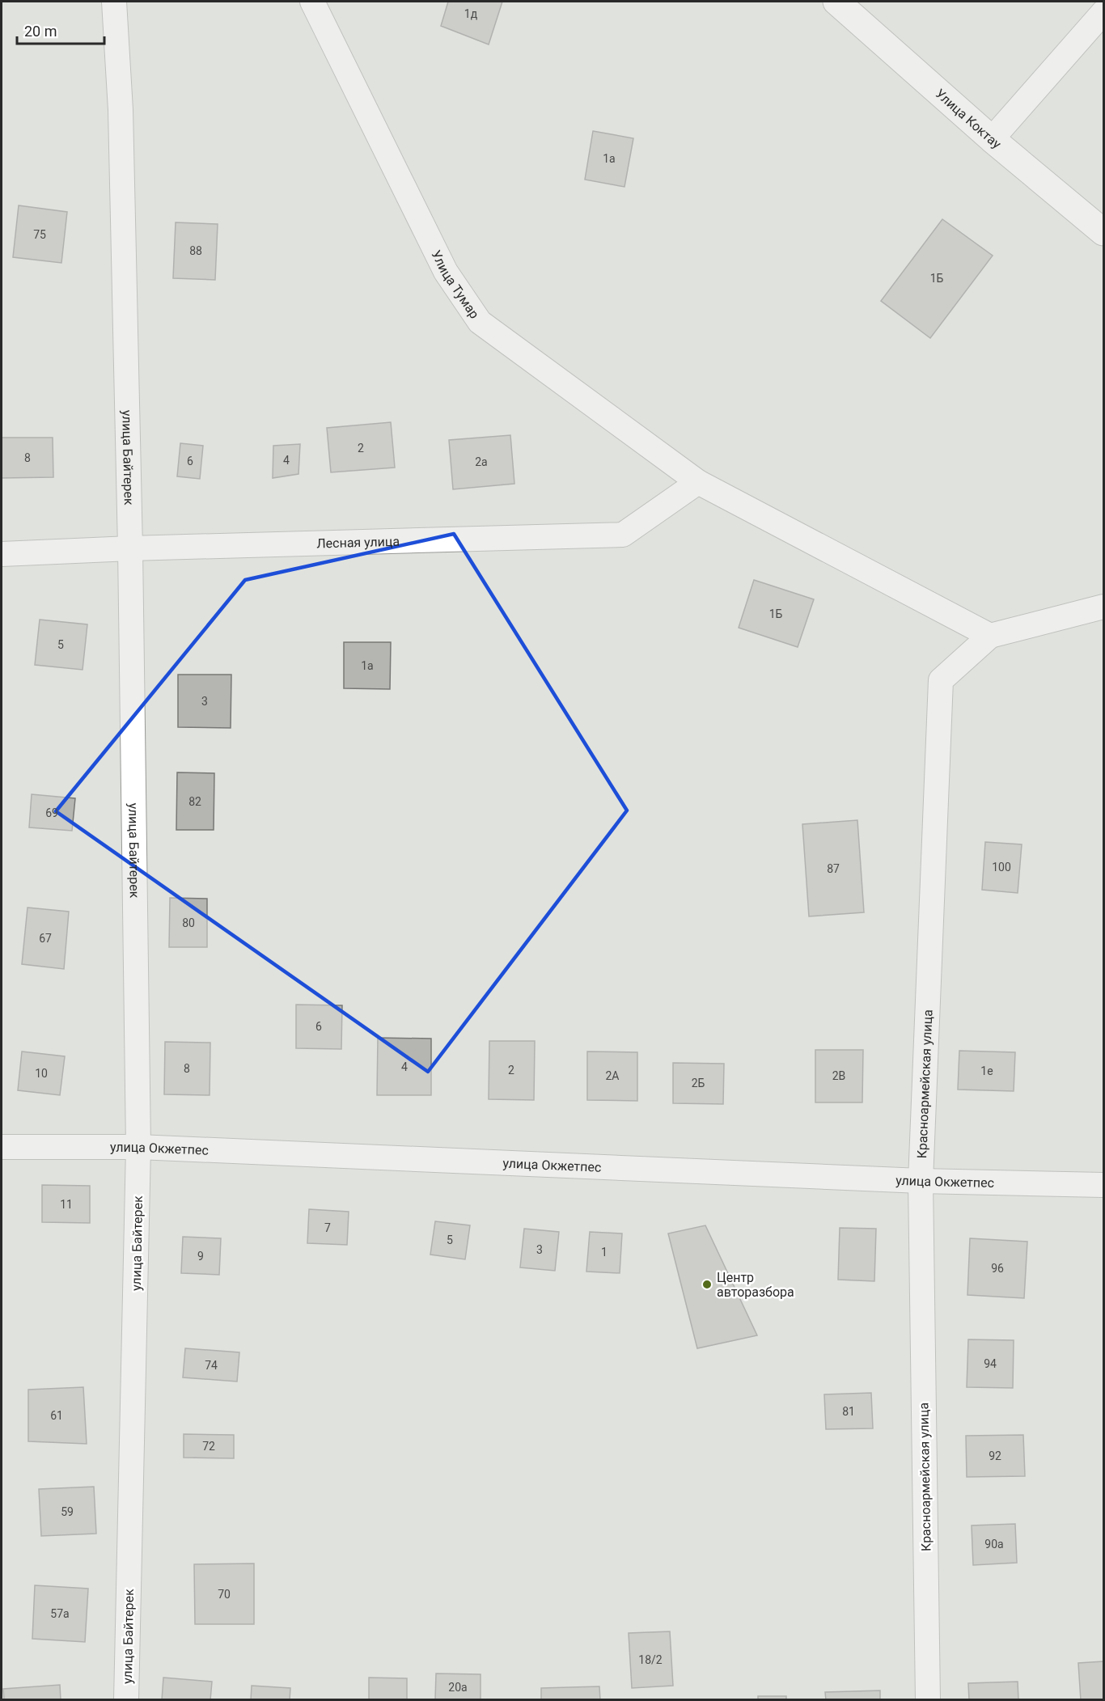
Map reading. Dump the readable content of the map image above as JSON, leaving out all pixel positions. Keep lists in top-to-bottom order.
{
  "streets": {
    "street": [
      "Улица Коктау",
      "Улица Тумар",
      "улица Байтерек",
      "Лесная улица",
      "Красноармейская улица",
      "улица Окжетпес"
    ]
  },
  "crossings": [
    ["Улица Тумар", "Лесная улица"],
    ["Улица Тумар", "Красноармейская улица"],
    ["улица Байтерек", "Лесная улица"],
    ["улица Байтерек", "улица Окжетпес"],
    ["Красноармейская улица", "улица Окжетпес"]
  ],
  "places": ["Центр авторазбора"],
  "house_numbers": [
    "1д",
    "1а",
    "75",
    "88",
    "1Б",
    "2",
    "8",
    "4",
    "6",
    "2а",
    "1Б",
    "5",
    "1а",
    "3",
    "82",
    "69",
    "100",
    "87",
    "80",
    "67",
    "6",
    "4",
    "8",
    "2",
    "1e",
    "10",
    "2А",
    "2В",
    "2Б",
    "11",
    "7",
    "5",
    "3",
    "1",
    "9",
    "96",
    "94",
    "74",
    "81",
    "61",
    "72",
    "92",
    "59",
    "90а",
    "70",
    "57а",
    "18/2",
    "20а"
  ],
  "scale_bar": "20 m"
}
